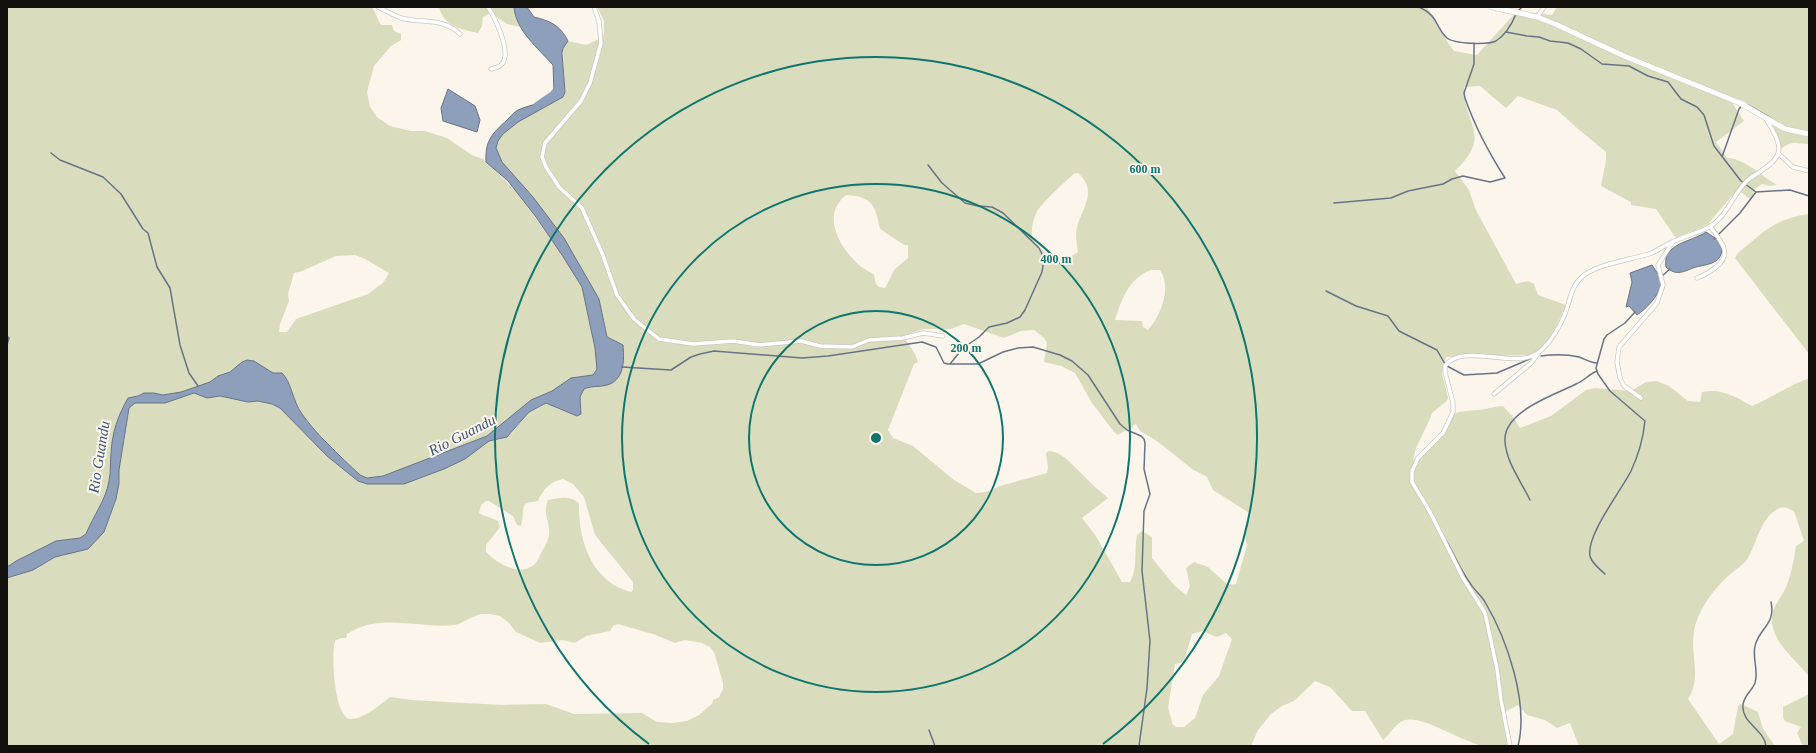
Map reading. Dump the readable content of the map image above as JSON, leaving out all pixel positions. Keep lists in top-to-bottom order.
{
  "water": ["Rio Guandu"],
  "rings": ["600 m", "400 m", "200 m"]
}
